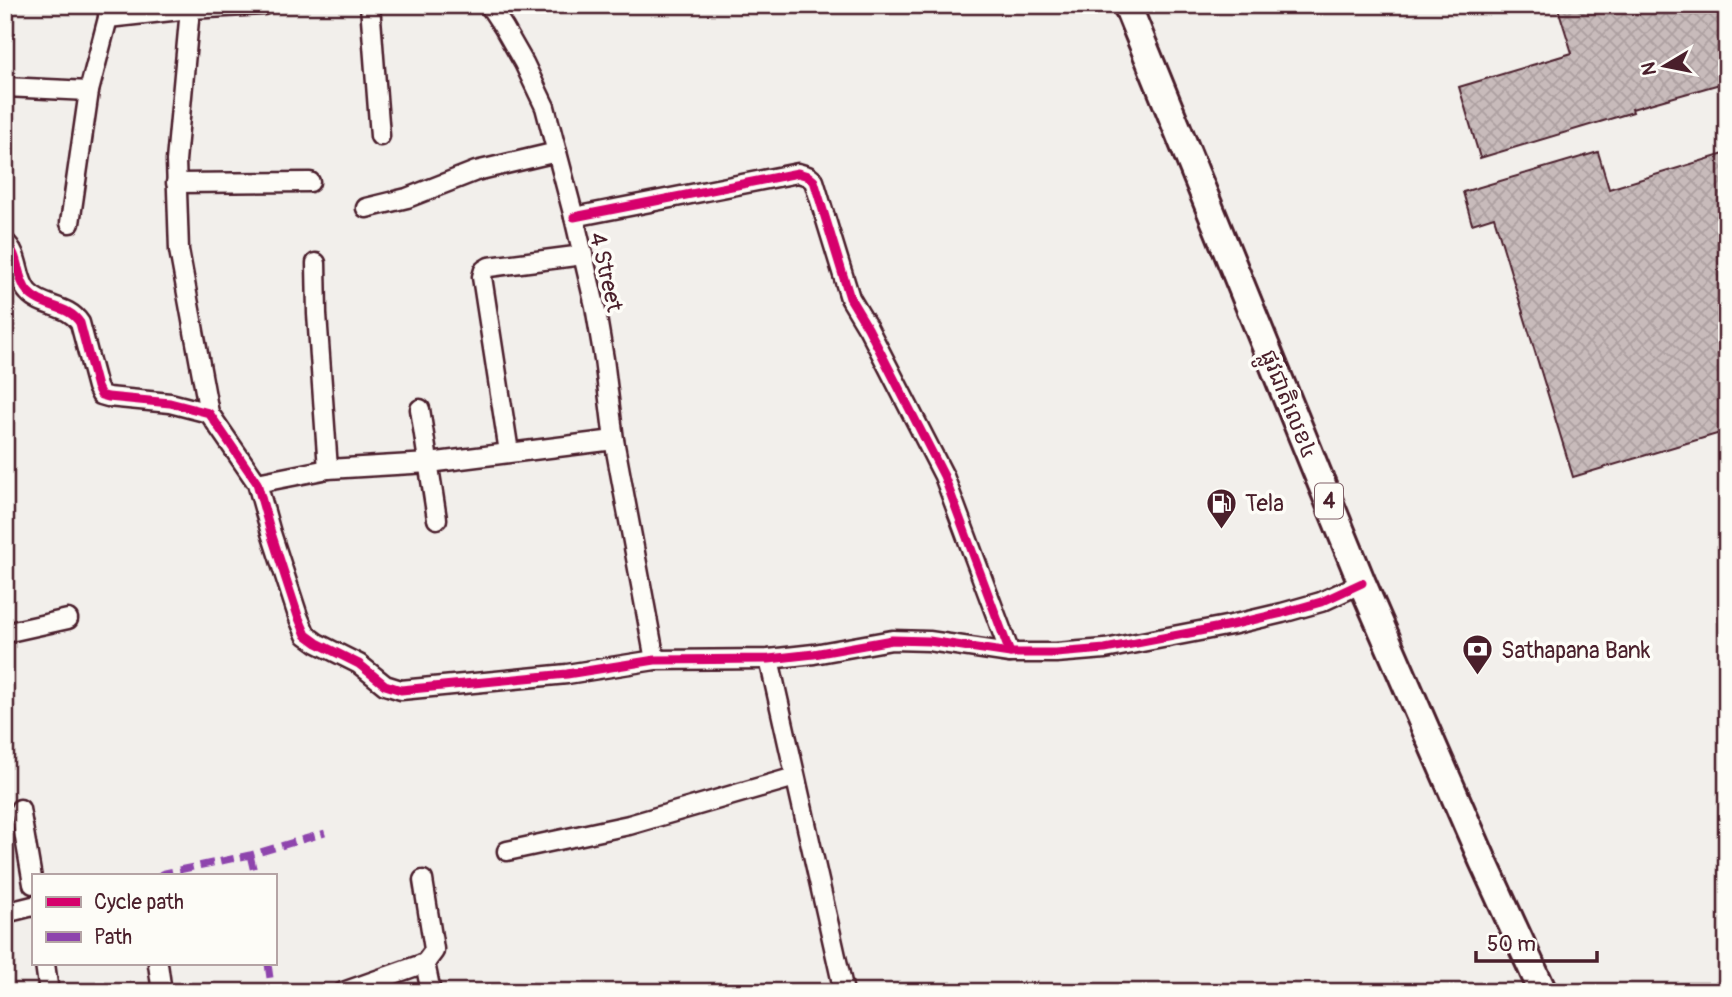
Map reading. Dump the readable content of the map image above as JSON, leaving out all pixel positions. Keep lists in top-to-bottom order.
{
  "streets": {
    "highway": ["ផ្លូវជាតិលេខ៤", "4"],
    "street": ["4 Street"]
  },
  "places": {
    "fuel station": ["Tela"],
    "bank": ["Sathapana Bank"]
  },
  "legend": ["Cycle path", "Path"],
  "scale_bar": "50 m",
  "north": "left"
}
